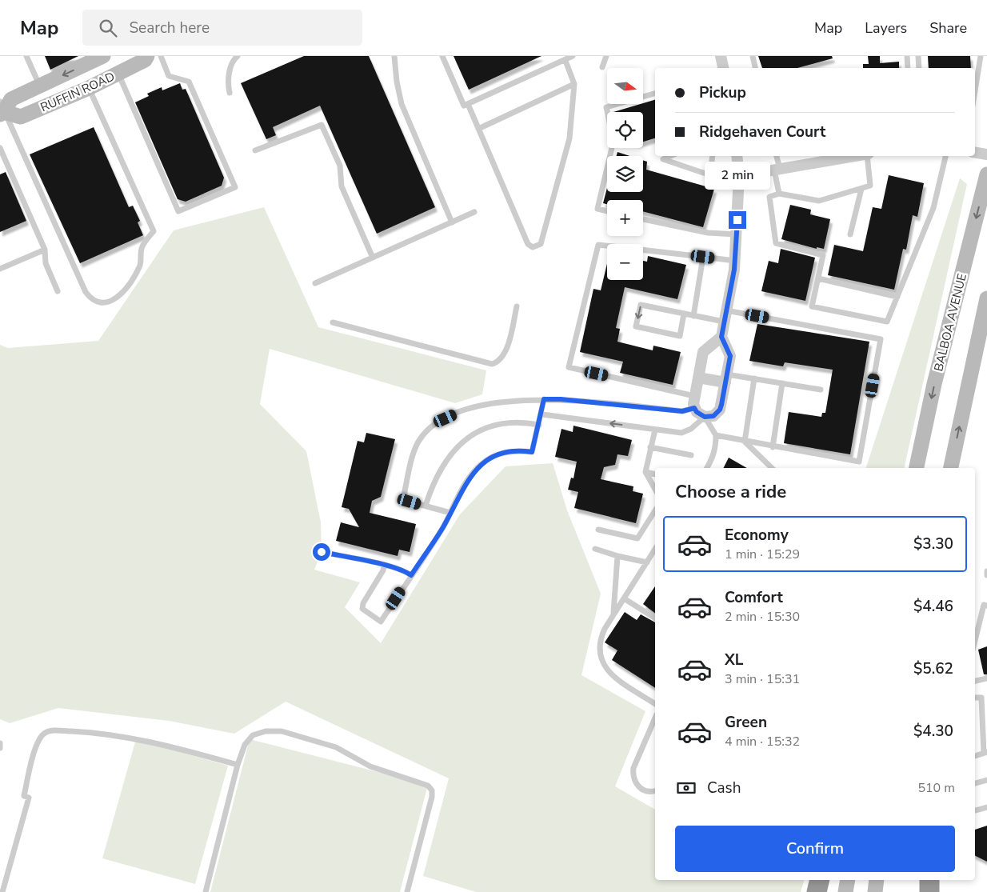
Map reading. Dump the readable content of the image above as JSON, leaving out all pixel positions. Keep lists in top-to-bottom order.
{
  "streets": {
    "main road": ["RUFFIN ROAD", "BALBOA AVENUE"]
  },
  "north": "right",
  "page": {
    "header": "Map",
    "search": "Search here",
    "nav": ["Map", "Layers", "Share"],
    "map_buttons": ["+", "−"],
    "banner": ["Pickup", "Ridgehaven Court"],
    "bubble": "2 min",
    "heading": "Choose a ride",
    "list": [
      {
        "name": "Economy",
        "note": "1 min · 15:29",
        "value": "$3.30"
      },
      {
        "name": "Comfort",
        "note": "2 min · 15:30",
        "value": "$4.46"
      },
      {
        "name": "XL",
        "note": "3 min · 15:31",
        "value": "$5.62"
      },
      {
        "name": "Green",
        "note": "4 min · 15:32",
        "value": "$4.30"
      }
    ],
    "pay": ["Cash", "510 m"],
    "buttons": "Confirm"
  }
}
